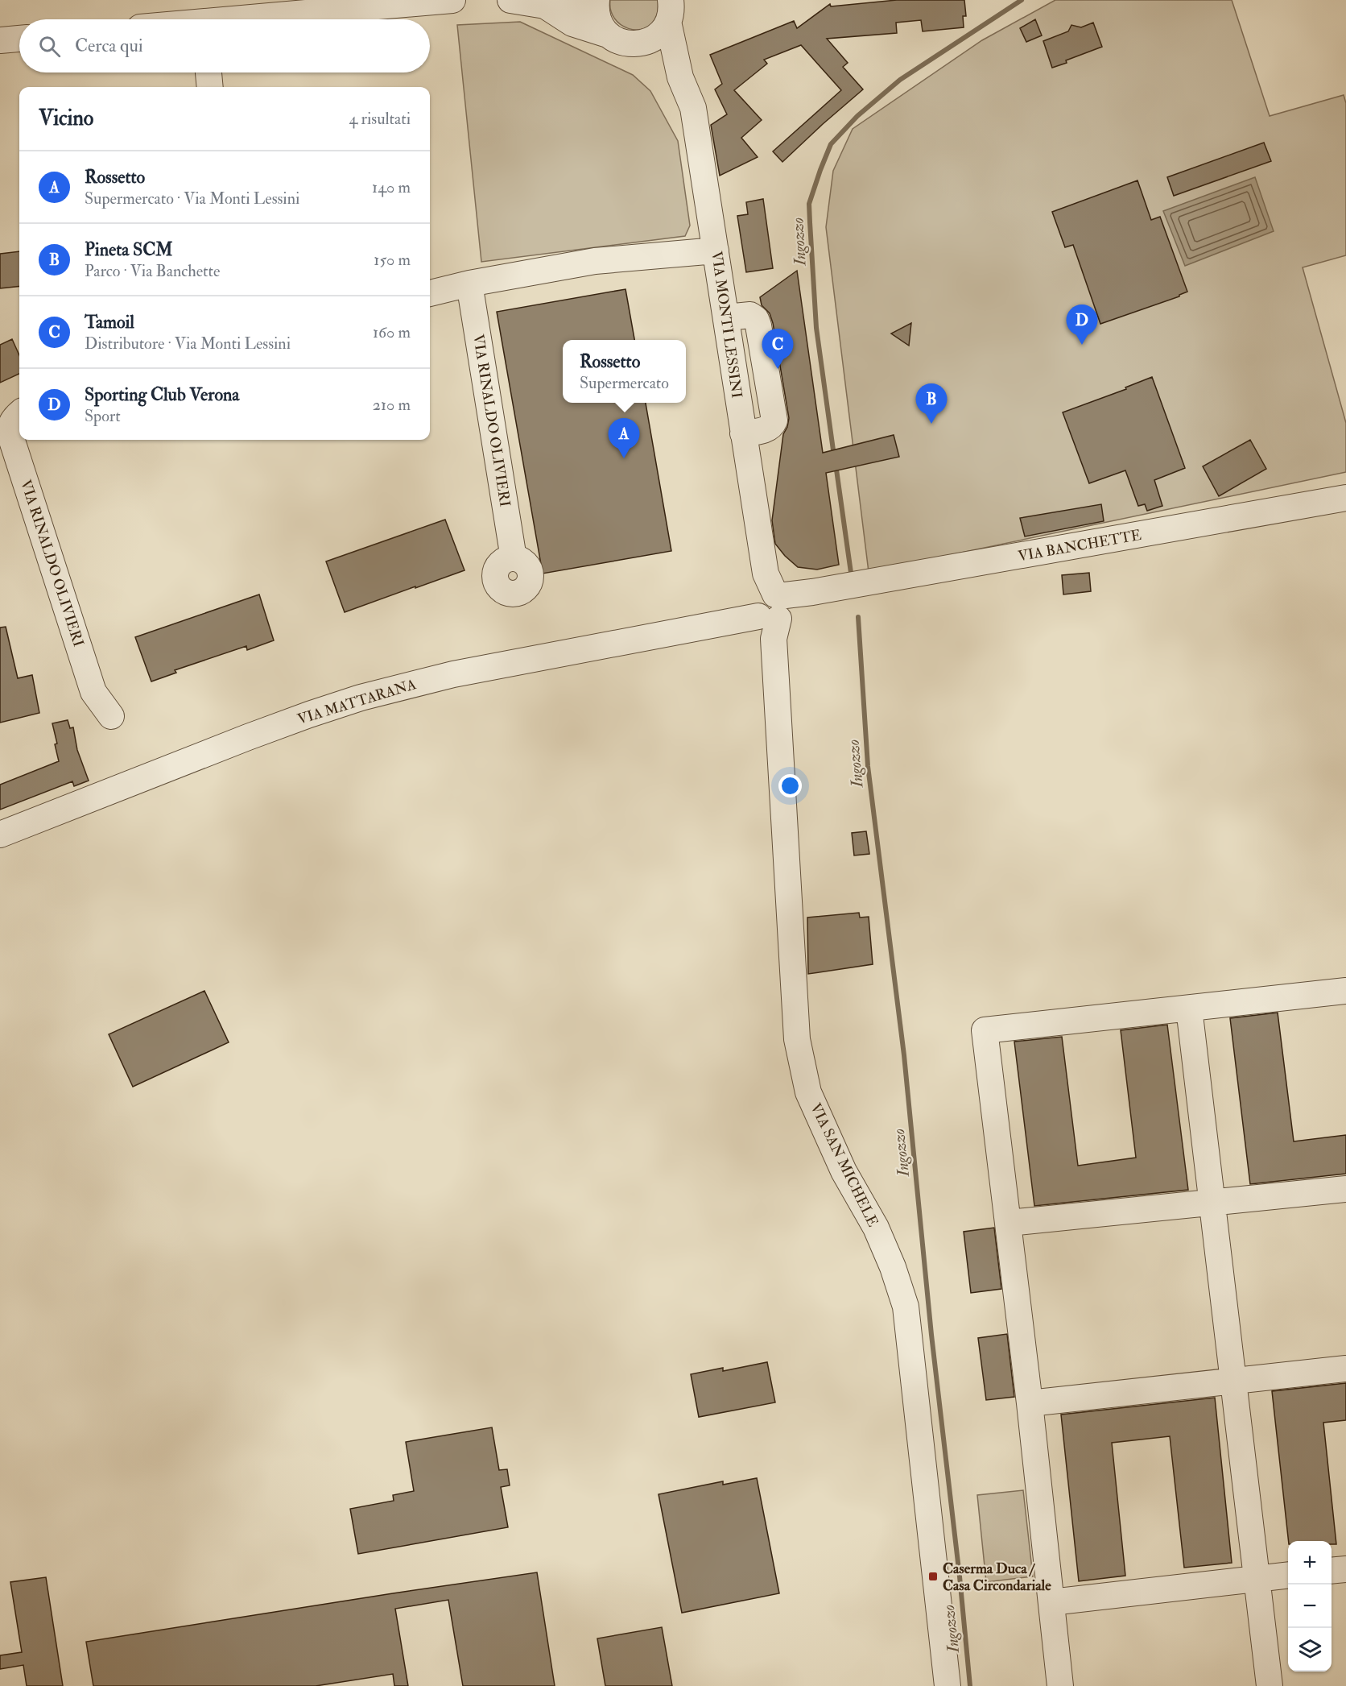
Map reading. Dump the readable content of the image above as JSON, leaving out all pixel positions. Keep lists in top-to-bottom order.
{
  "streets": {
    "street": [
      "VIA MONTI LESSINI",
      "VIA RINALDO OLIVIERI",
      "VIA BANCHETTE",
      "VIA MATTARANA",
      "VIA SAN MICHELE"
    ]
  },
  "crossings": [
    ["VIA MONTI LESSINI", "VIA BANCHETTE"],
    ["VIA MONTI LESSINI", "VIA MATTARANA"],
    ["VIA MONTI LESSINI", "VIA SAN MICHELE"],
    ["VIA BANCHETTE", "VIA MATTARANA"],
    ["VIA BANCHETTE", "VIA SAN MICHELE"],
    ["VIA MATTARANA", "VIA SAN MICHELE"]
  ],
  "water": ["Ingozzo"],
  "places": {
    "transit": ["Caserma Duca / Casa Circondariale"]
  },
  "page": {
    "search": "Cerca qui",
    "heading": ["Vicino", "4 risultati"],
    "list": [
      {
        "mark": "A",
        "name": "Rossetto",
        "note": "Supermercato · Via Monti Lessini",
        "value": "140 m"
      },
      {
        "mark": "B",
        "name": "Pineta SCM",
        "note": "Parco · Via Banchette",
        "value": "150 m"
      },
      {
        "mark": "C",
        "name": "Tamoil",
        "note": "Distributore · Via Monti Lessini",
        "value": "160 m"
      },
      {
        "mark": "D",
        "name": "Sporting Club Verona",
        "note": "Sport",
        "value": "210 m"
      }
    ],
    "pins": [
      "D",
      "C",
      "B",
      "A"
    ],
    "popup": ["Rossetto", "Supermercato"],
    "map_buttons": ["+", "−"]
  }
}
